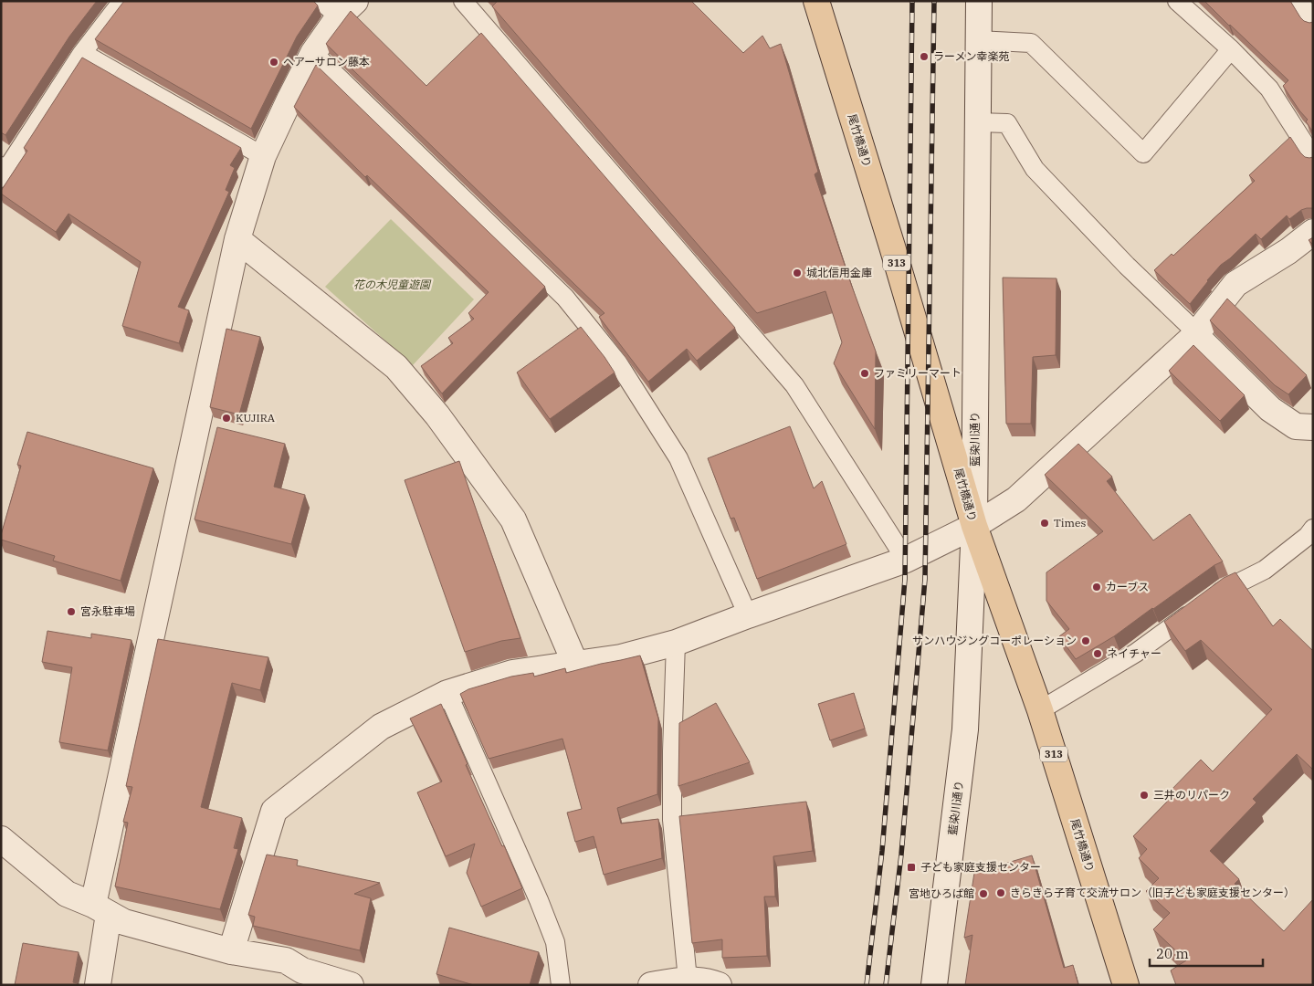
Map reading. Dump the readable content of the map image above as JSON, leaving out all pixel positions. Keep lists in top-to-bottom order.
{
  "streets": {
    "main road": ["尾竹橋通り", "313"],
    "street": ["藍染川通り"]
  },
  "crossings": [
    ["尾竹橋通り", "藍染川通り"]
  ],
  "parks": ["花の木児童遊園"],
  "places": {
    "other": [
      "ラーメン幸楽苑",
      "ヘアーサロン藤本",
      "城北信用金庫",
      "ファミリーマート",
      "KUJIRA",
      "Times",
      "カーブス",
      "宮永駐車場",
      "サンハウジングコーポレーション",
      "ネイチャー",
      "三井のリパーク",
      "きらきら子育て交流サロン（旧子ども家庭支援センター）",
      "宮地ひろば館"
    ],
    "transit": ["子ども家庭支援センター"]
  },
  "scale_bar": "20 m"
}
